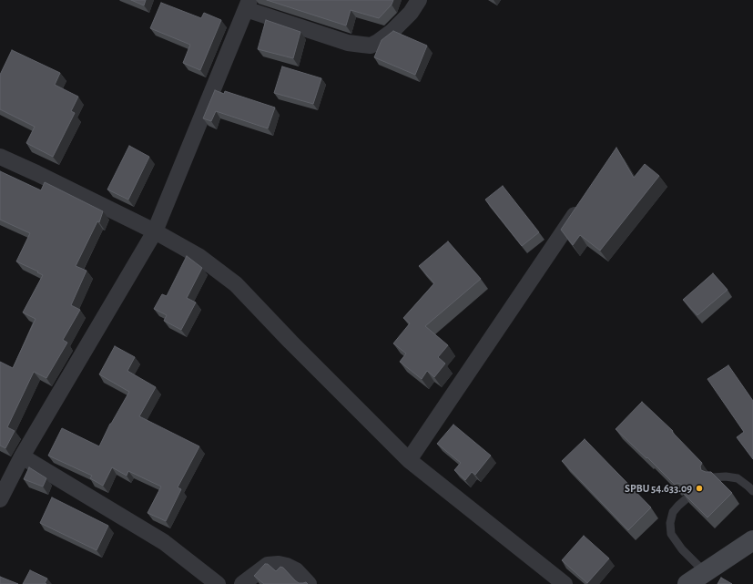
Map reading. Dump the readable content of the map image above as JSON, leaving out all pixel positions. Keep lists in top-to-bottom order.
{
  "places": ["SPBU 54.633.09"]
}
